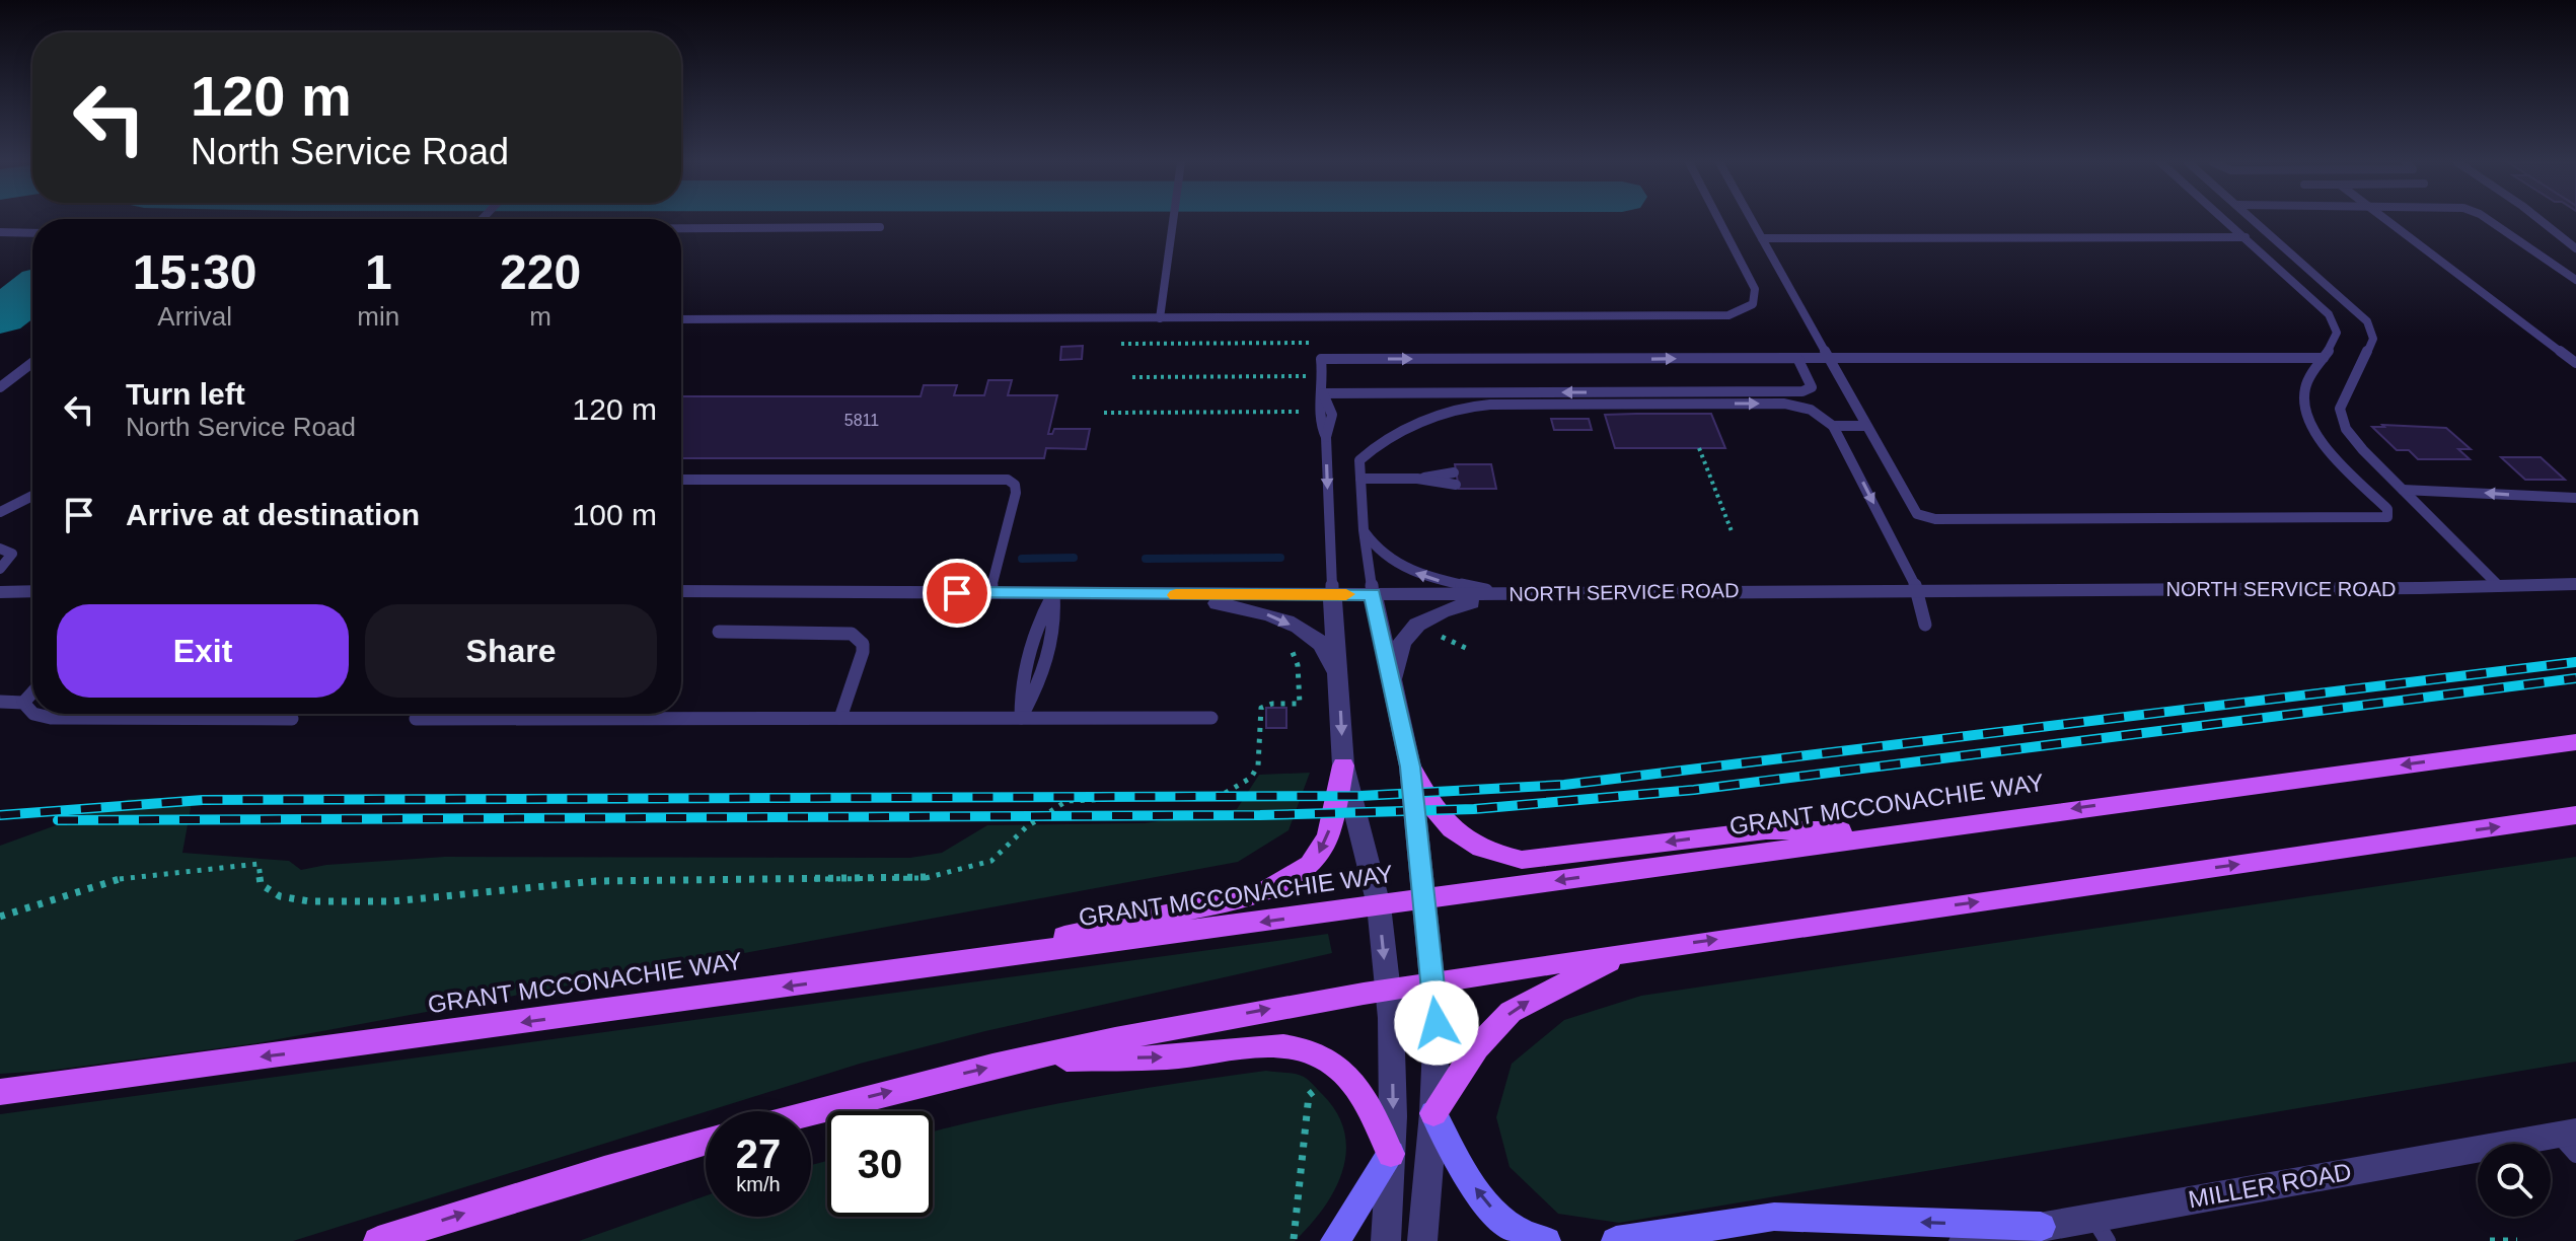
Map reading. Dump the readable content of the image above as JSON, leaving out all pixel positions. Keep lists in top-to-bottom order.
{
  "streets": {
    "main road": ["GRANT MCCONACHIE WAY"],
    "street": ["NORTH SERVICE ROAD", "MILLER ROAD"]
  },
  "house_numbers": ["5811"],
  "page": {
    "turn": ["120 m", "North Service Road"],
    "eta": [
      "15:30",
      "Arrival",
      "1",
      "min",
      "220",
      "m"
    ],
    "list": [
      {
        "name": "Turn left",
        "note": "North Service Road",
        "value": "120 m"
      },
      {
        "name": "Arrive at destination",
        "value": "100 m"
      }
    ],
    "buttons": ["Exit", "Share"],
    "speed": "27 km/h",
    "limit": "30"
  }
}
